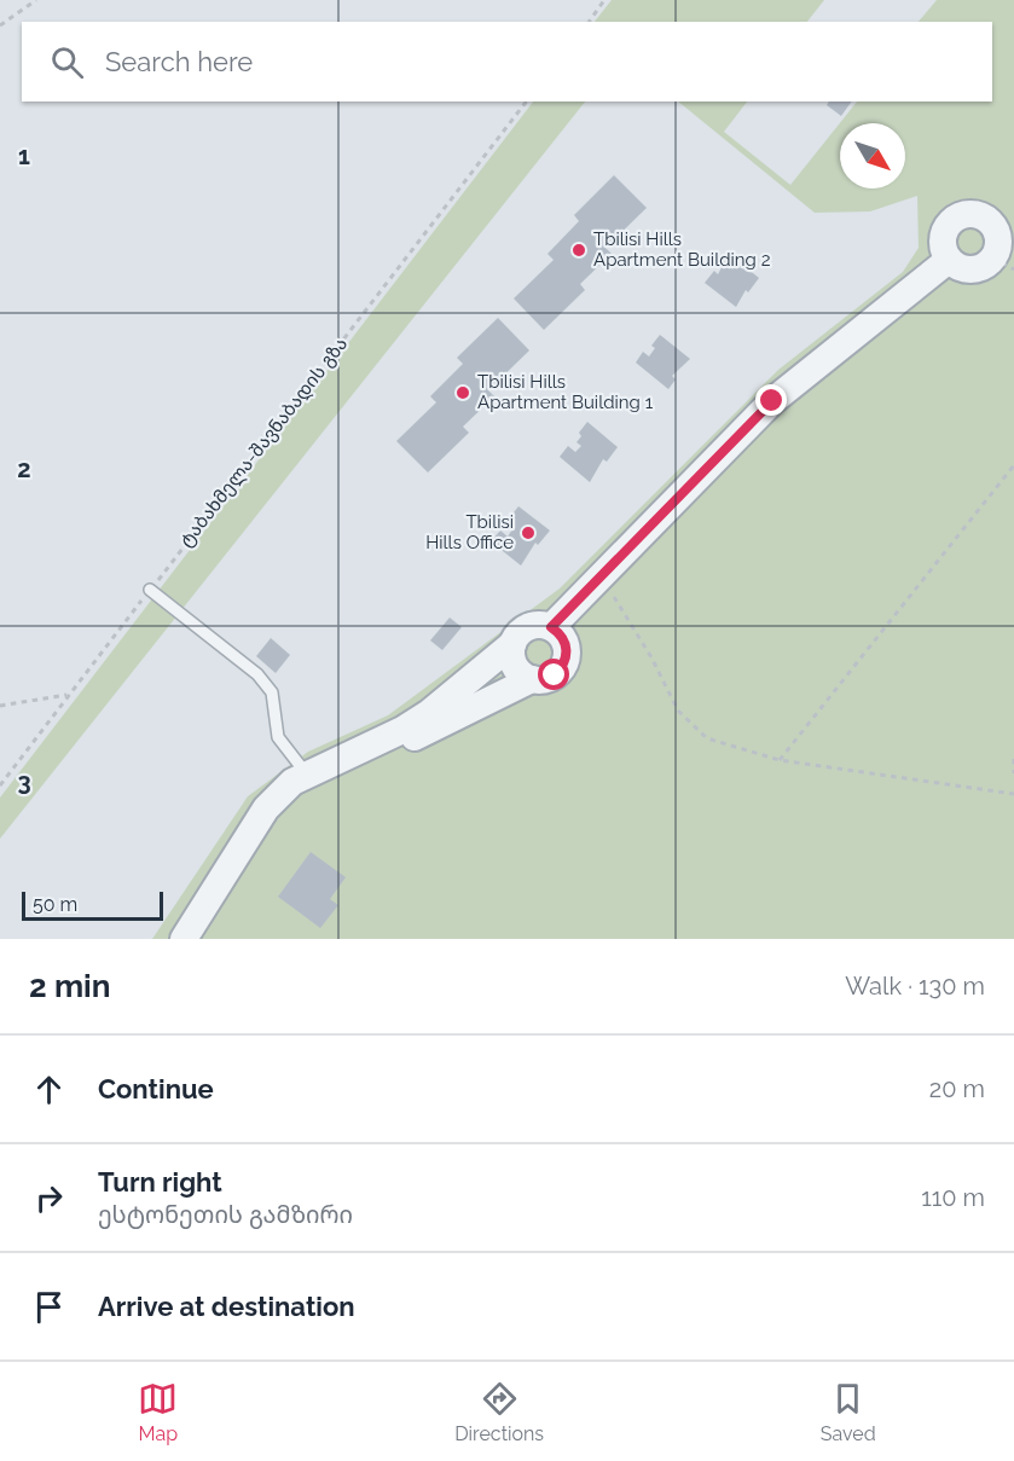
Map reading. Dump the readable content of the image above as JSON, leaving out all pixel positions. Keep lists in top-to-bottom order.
{
  "streets": {
    "path": ["ტაბახმელა-შავნაბადის გზა"]
  },
  "places": ["Tbilisi Hills Apartment Building 2", "Tbilisi Hills Apartment Building 1", "Tbilisi Hills Office"],
  "scale_bar": "50 m",
  "north": "bottom right",
  "page": {
    "search": "Search here",
    "scale": "50 m",
    "heading": ["2 min", "Walk · 130 m"],
    "list": [
      ["Continue", "20 m"],
      ["Turn right", "ესტონეთის გამზირი", "110 m"],
      "Arrive at destination"
    ],
    "nav": ["Map", "Directions", "Saved"]
  },
  "grid": {
    "rows": ["1", "2", "3"]
  }
}
